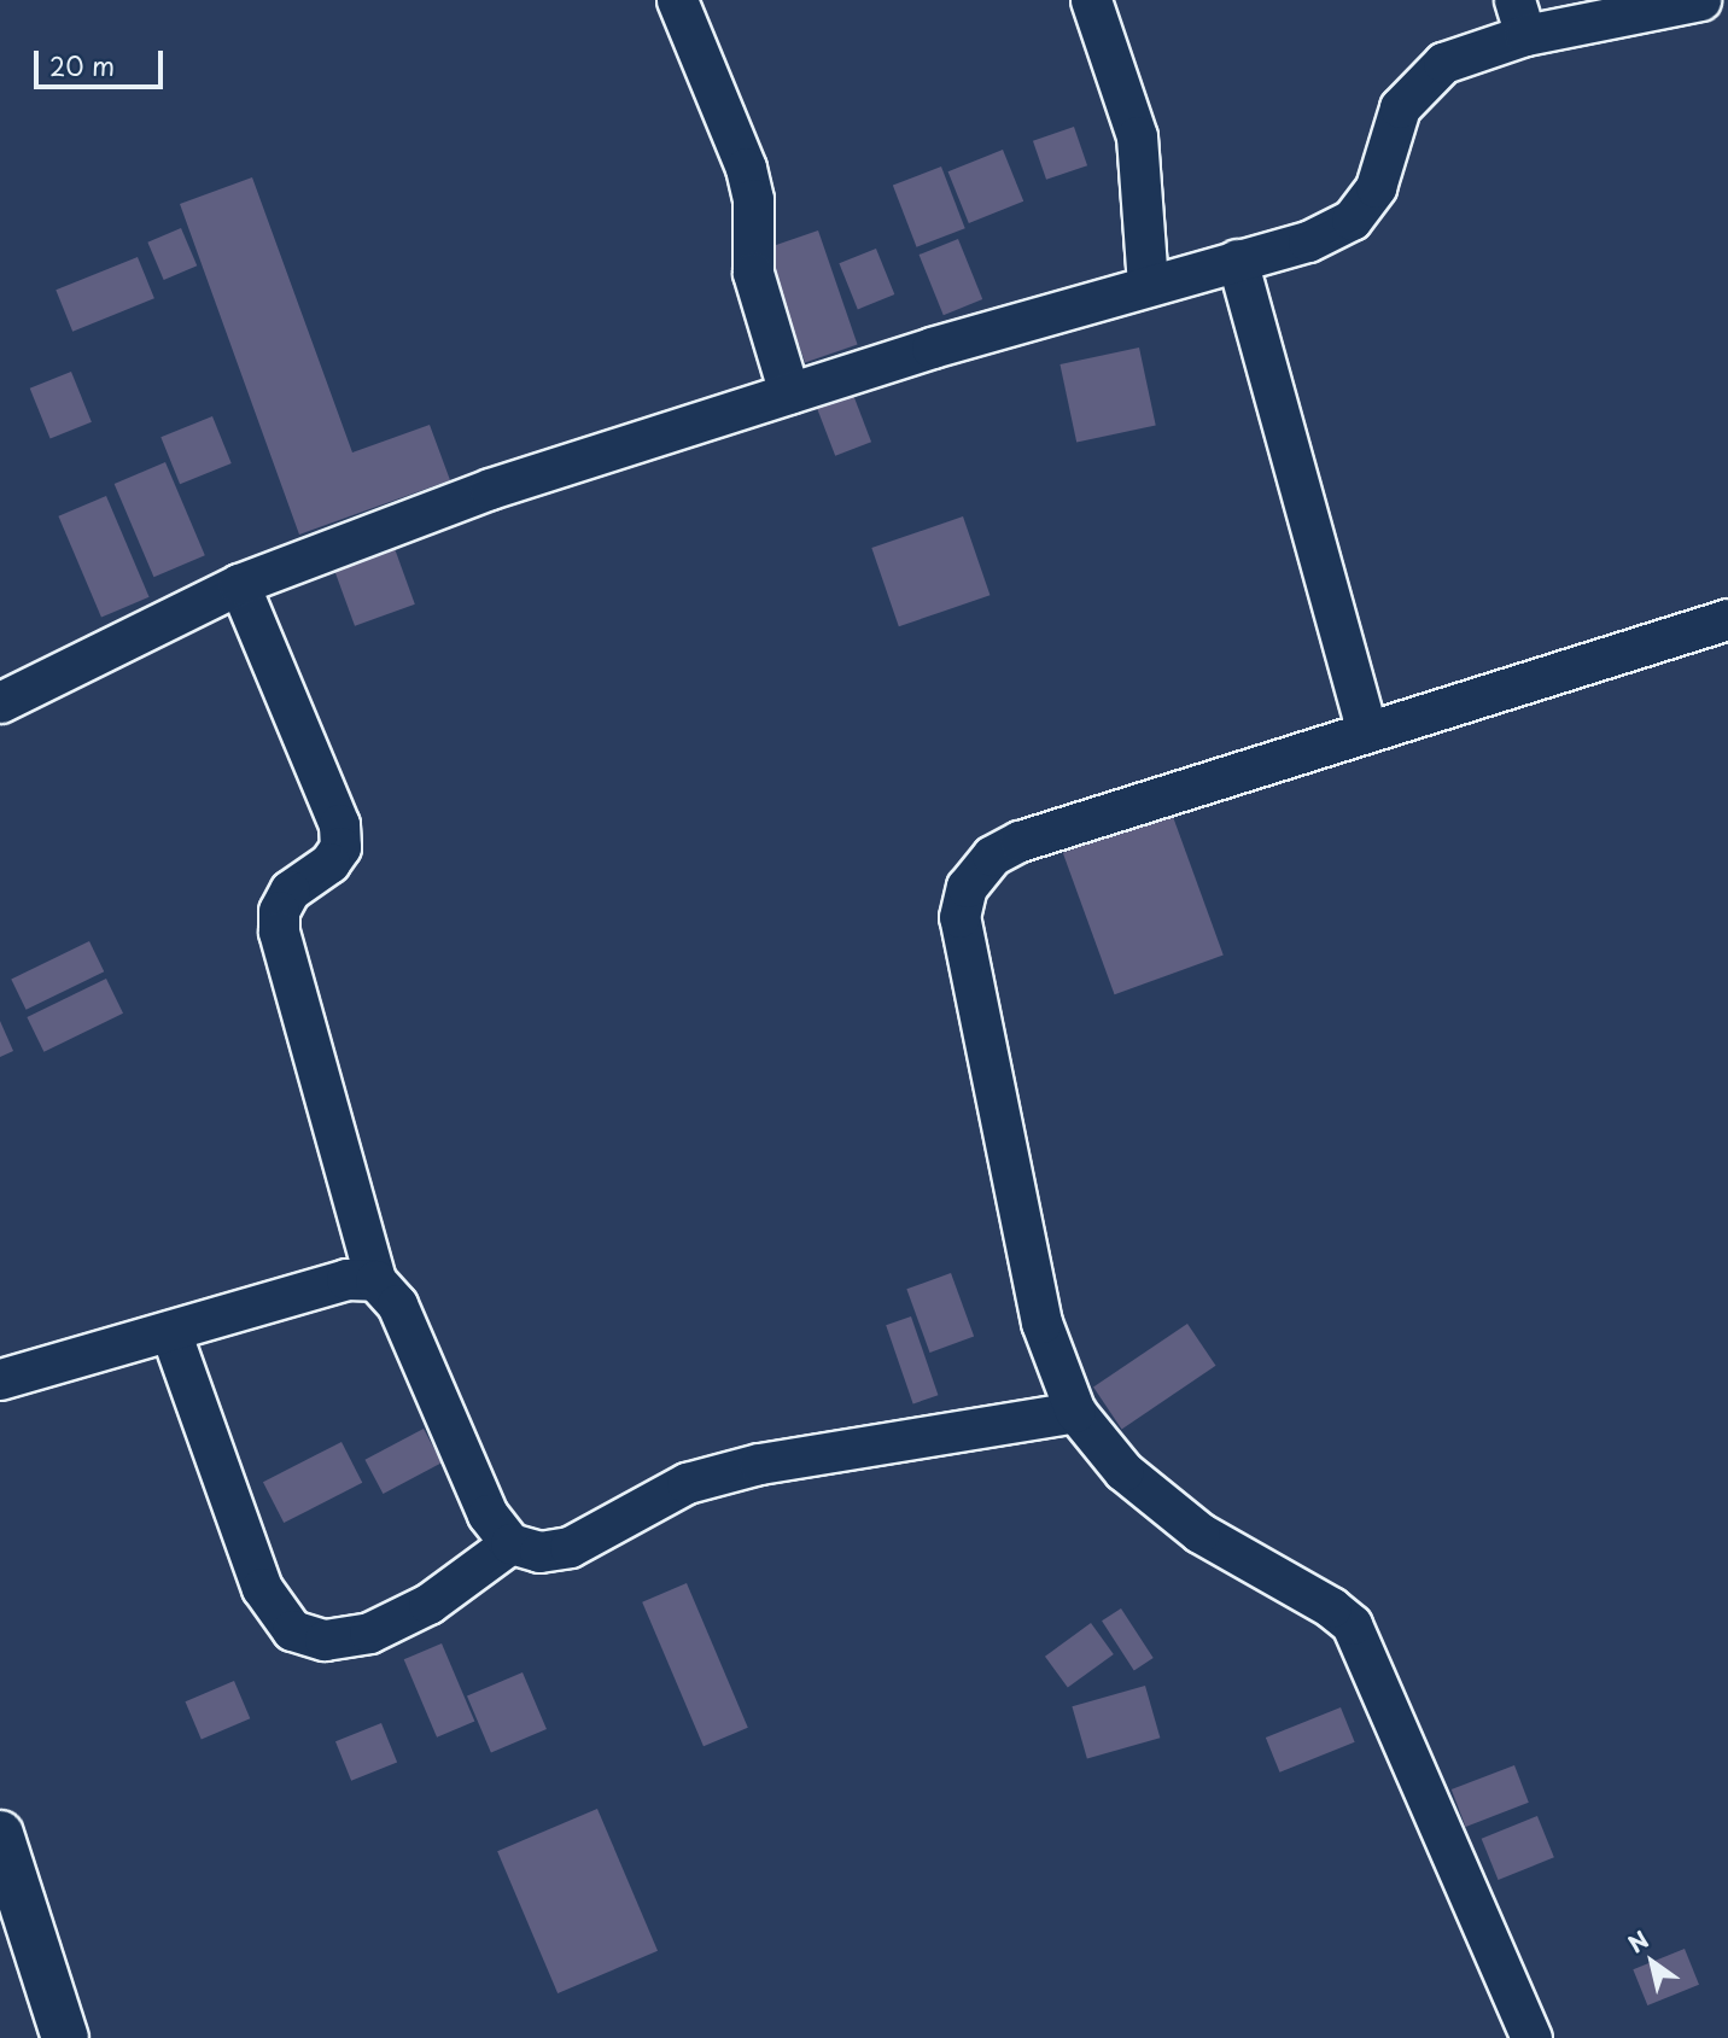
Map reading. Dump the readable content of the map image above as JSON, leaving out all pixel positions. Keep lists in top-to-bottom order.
{
  "scale_bar": "20 m",
  "north": "top left"
}
